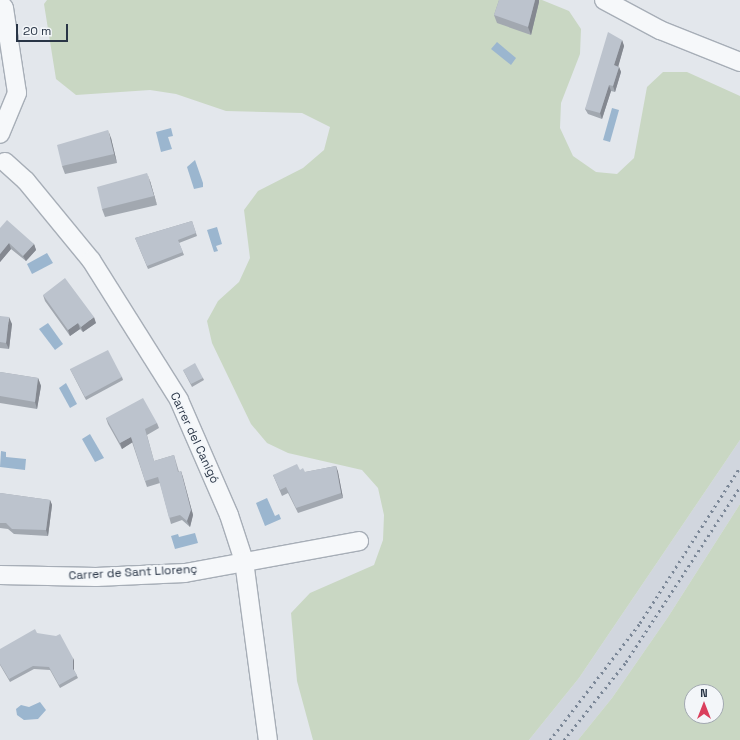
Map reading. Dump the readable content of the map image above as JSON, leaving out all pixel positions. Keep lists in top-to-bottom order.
{
  "streets": {
    "street": ["Carrer del Canigó", "Carrer de Sant Llorenç"]
  },
  "crossings": [
    ["Carrer del Canigó", "Carrer de Sant Llorenç"]
  ],
  "scale_bar": "20 m",
  "north": "top"
}
